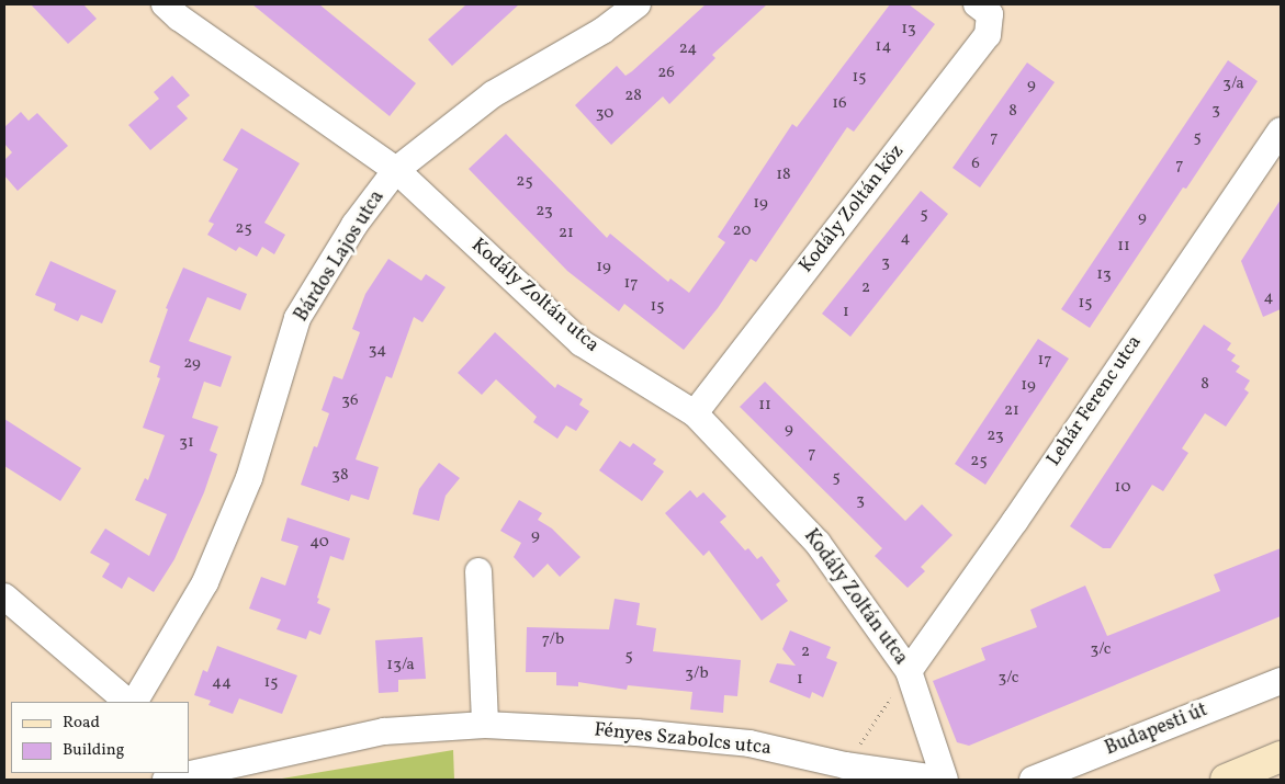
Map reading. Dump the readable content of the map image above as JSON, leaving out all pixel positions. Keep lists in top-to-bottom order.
{
  "streets": {
    "street": [
      "Kodály Zoltán köz",
      "Bárdos Lajos utca",
      "Kodály Zoltán utca",
      "Lehár Ferenc utca",
      "Budapesti út",
      "Fényes Szabolcs utca"
    ]
  },
  "crossings": [
    ["Kodály Zoltán köz", "Kodály Zoltán utca"],
    ["Bárdos Lajos utca", "Kodály Zoltán utca"],
    ["Kodály Zoltán utca", "Lehár Ferenc utca"],
    ["Kodály Zoltán utca", "Fényes Szabolcs utca"]
  ],
  "house_numbers": [
    "13",
    "14",
    "24",
    "26",
    "15",
    "3/a",
    "9",
    "28",
    "16",
    "3",
    "8",
    "30",
    "7",
    "5",
    "6",
    "7",
    "18",
    "25",
    "19",
    "23",
    "5",
    "9",
    "25",
    "20",
    "21",
    "4",
    "11",
    "3",
    "19",
    "13",
    "17",
    "2",
    "4",
    "15",
    "15",
    "1",
    "34",
    "17",
    "29",
    "8",
    "19",
    "36",
    "11",
    "21",
    "9",
    "23",
    "31",
    "7",
    "25",
    "38",
    "5",
    "10",
    "3",
    "9",
    "40",
    "7/b",
    "3/c",
    "2",
    "5",
    "13/a",
    "3/b",
    "3/c",
    "1",
    "44",
    "15"
  ],
  "legend": ["Road", "Building"]
}
